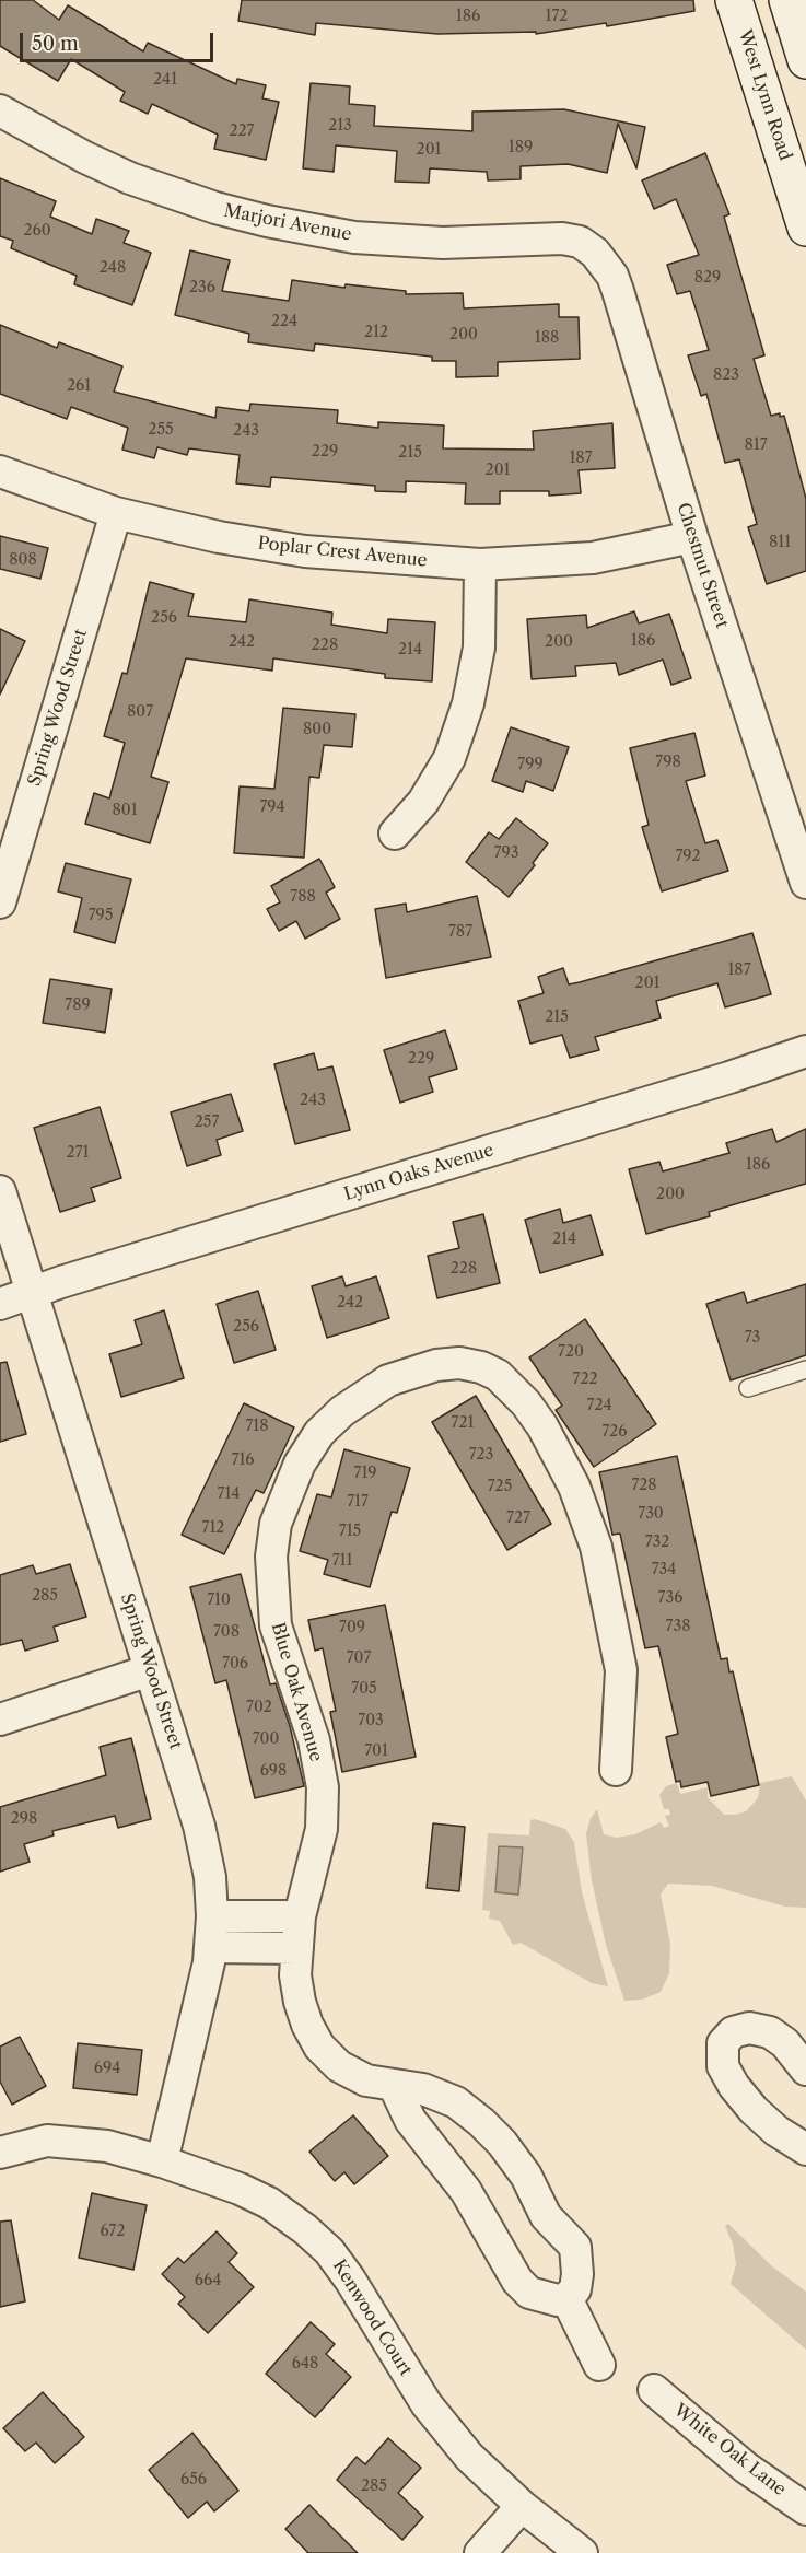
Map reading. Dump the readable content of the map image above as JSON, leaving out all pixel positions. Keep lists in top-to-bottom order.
{
  "streets": {
    "main road": ["West Lynn Road"],
    "street": [
      "Marjori Avenue",
      "Poplar Crest Avenue",
      "Chestnut Street",
      "Spring Wood Street",
      "Lynn Oaks Avenue",
      "Blue Oak Avenue",
      "Kenwood Court",
      "White Oak Lane"
    ]
  },
  "crossings": [
    ["Marjori Avenue", "Chestnut Street"],
    ["Poplar Crest Avenue", "Chestnut Street"],
    ["Poplar Crest Avenue", "Spring Wood Street"],
    ["Spring Wood Street", "Lynn Oaks Avenue"],
    ["Spring Wood Street", "Kenwood Court"]
  ],
  "house_numbers": [
    "186",
    "172",
    "241",
    "213",
    "227",
    "189",
    "201",
    "260",
    "248",
    "829",
    "236",
    "224",
    "212",
    "200",
    "188",
    "823",
    "261",
    "255",
    "243",
    "817",
    "229",
    "215",
    "187",
    "201",
    "811",
    "808",
    "256",
    "186",
    "242",
    "200",
    "228",
    "214",
    "807",
    "800",
    "798",
    "799",
    "794",
    "801",
    "793",
    "792",
    "788",
    "795",
    "787",
    "187",
    "201",
    "789",
    "215",
    "229",
    "243",
    "257",
    "271",
    "186",
    "200",
    "214",
    "228",
    "242",
    "256",
    "73",
    "720",
    "722",
    "724",
    "721",
    "718",
    "726",
    "723",
    "716",
    "719",
    "728",
    "725",
    "714",
    "717",
    "730",
    "727",
    "712",
    "715",
    "732",
    "711",
    "734",
    "285",
    "736",
    "710",
    "738",
    "709",
    "708",
    "707",
    "706",
    "705",
    "702",
    "703",
    "700",
    "701",
    "698",
    "298",
    "694",
    "672",
    "664",
    "648",
    "656",
    "285"
  ],
  "scale_bar": "50 m"
}
